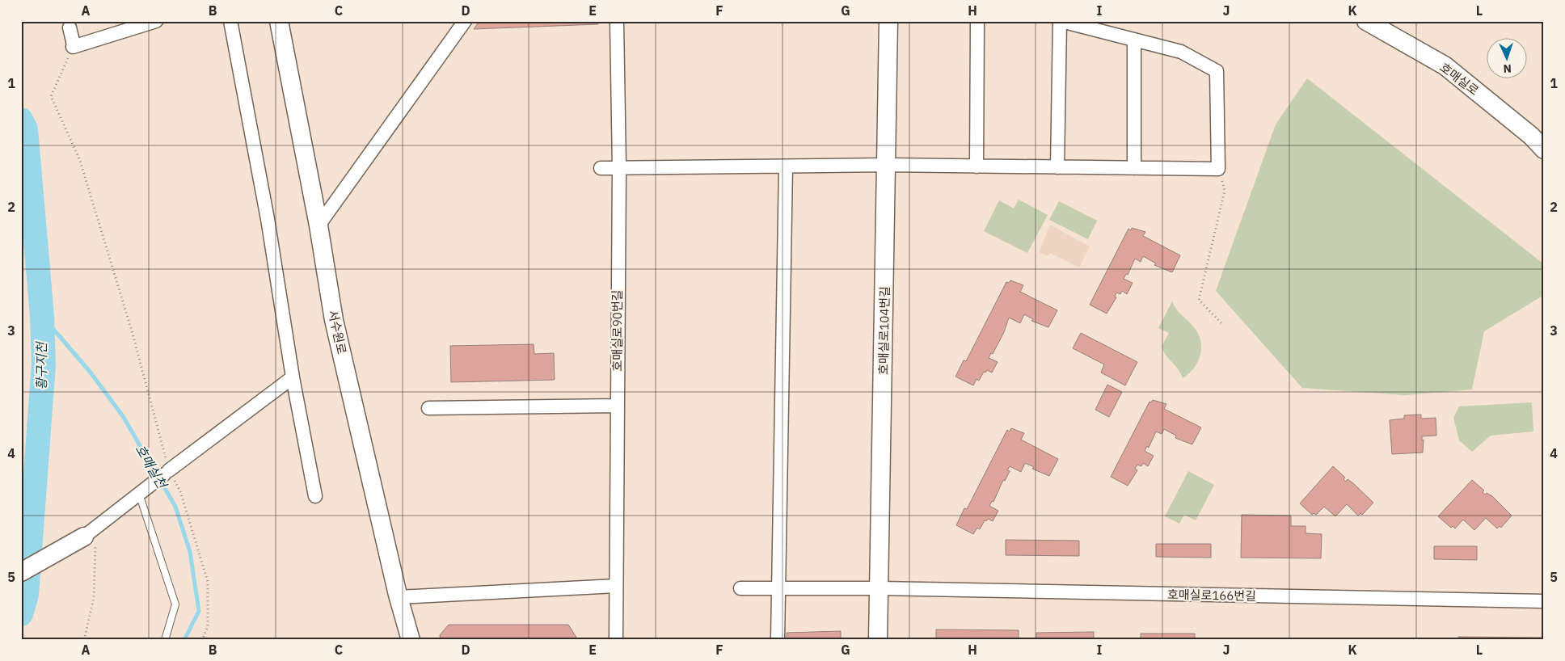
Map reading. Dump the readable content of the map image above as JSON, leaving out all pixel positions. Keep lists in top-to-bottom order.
{
  "streets": {
    "street": [
      "호매실로",
      "호매실로90번길",
      "호매실로104번길",
      "서수원로",
      "호매실로166번길"
    ]
  },
  "crossings": [
    ["호매실로104번길", "호매실로166번길"]
  ],
  "water": ["황구지천", "호매실천"],
  "north": "bottom",
  "grid": {
    "columns": [
      "A",
      "B",
      "C",
      "D",
      "E",
      "F",
      "G",
      "H",
      "I",
      "J",
      "K",
      "L"
    ],
    "rows": [
      "1",
      "2",
      "3",
      "4",
      "5"
    ]
  }
}
